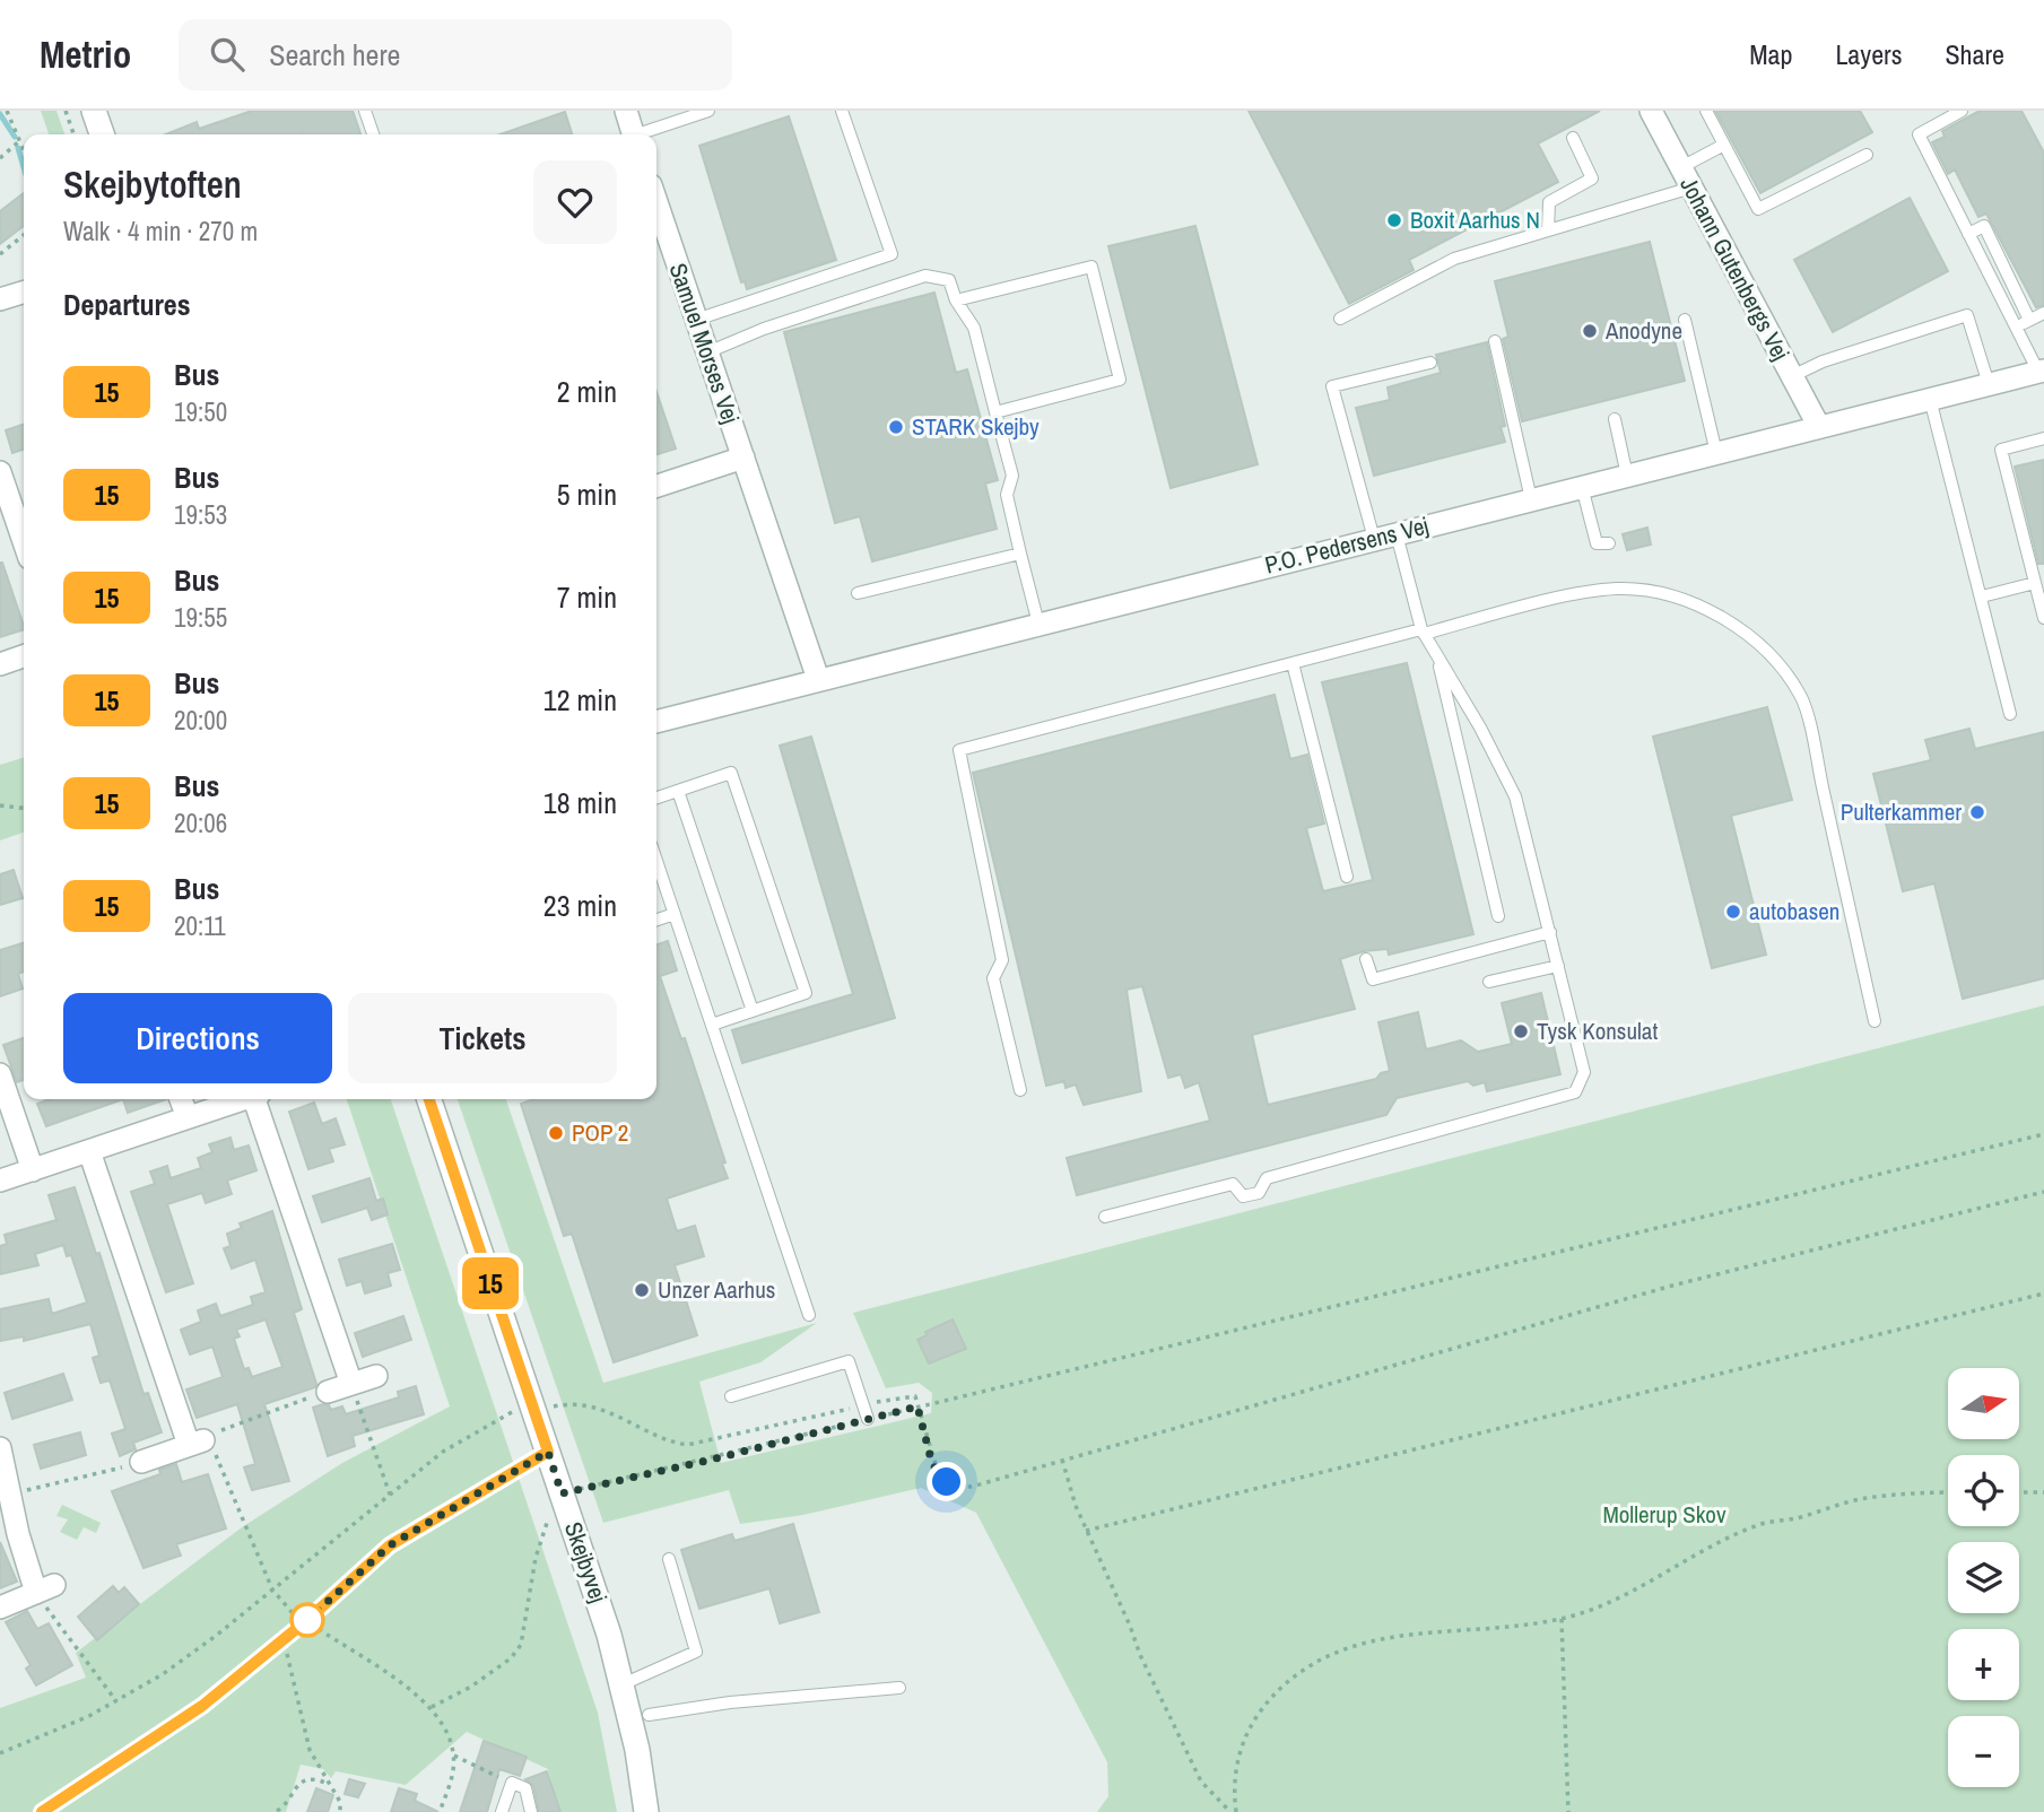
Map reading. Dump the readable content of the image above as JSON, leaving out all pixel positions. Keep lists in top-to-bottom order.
{
  "streets": {
    "street": [
      "Johann Gutenbergs Vej",
      "Samuel Morses Vej",
      "P.O. Pedersens Vej",
      "Skejbyvej"
    ]
  },
  "crossings": [
    ["Johann Gutenbergs Vej", "P.O. Pedersens Vej"],
    ["Samuel Morses Vej", "P.O. Pedersens Vej"]
  ],
  "parks": ["Mollerup Skov"],
  "places": [
    "Boxit Aarhus N",
    "Anodyne",
    "STARK Skejby",
    "Pulterkammer",
    "autobasen",
    "Tysk Konsulat",
    "POP 2",
    "Unzer Aarhus"
  ],
  "lines": ["bus line 15"],
  "north": "right",
  "page": {
    "header": "Metrio",
    "search": "Search here",
    "nav": ["Map", "Layers", "Share"],
    "on_map": "15",
    "heading": [
      ["Skejbytoften", "Walk · 4 min · 270 m"],
      "Departures"
    ],
    "list": [
      {
        "mark": "15",
        "name": "Bus",
        "note": "19:50",
        "value": "2 min"
      },
      {
        "mark": "15",
        "name": "Bus",
        "note": "19:53",
        "value": "5 min"
      },
      {
        "mark": "15",
        "name": "Bus",
        "note": "19:55",
        "value": "7 min"
      },
      {
        "mark": "15",
        "name": "Bus",
        "note": "20:00",
        "value": "12 min"
      },
      {
        "mark": "15",
        "name": "Bus",
        "note": "20:06",
        "value": "18 min"
      },
      {
        "mark": "15",
        "name": "Bus",
        "note": "20:11",
        "value": "23 min"
      }
    ],
    "buttons": ["Directions", "Tickets"],
    "map_buttons": ["+", "−"]
  }
}
